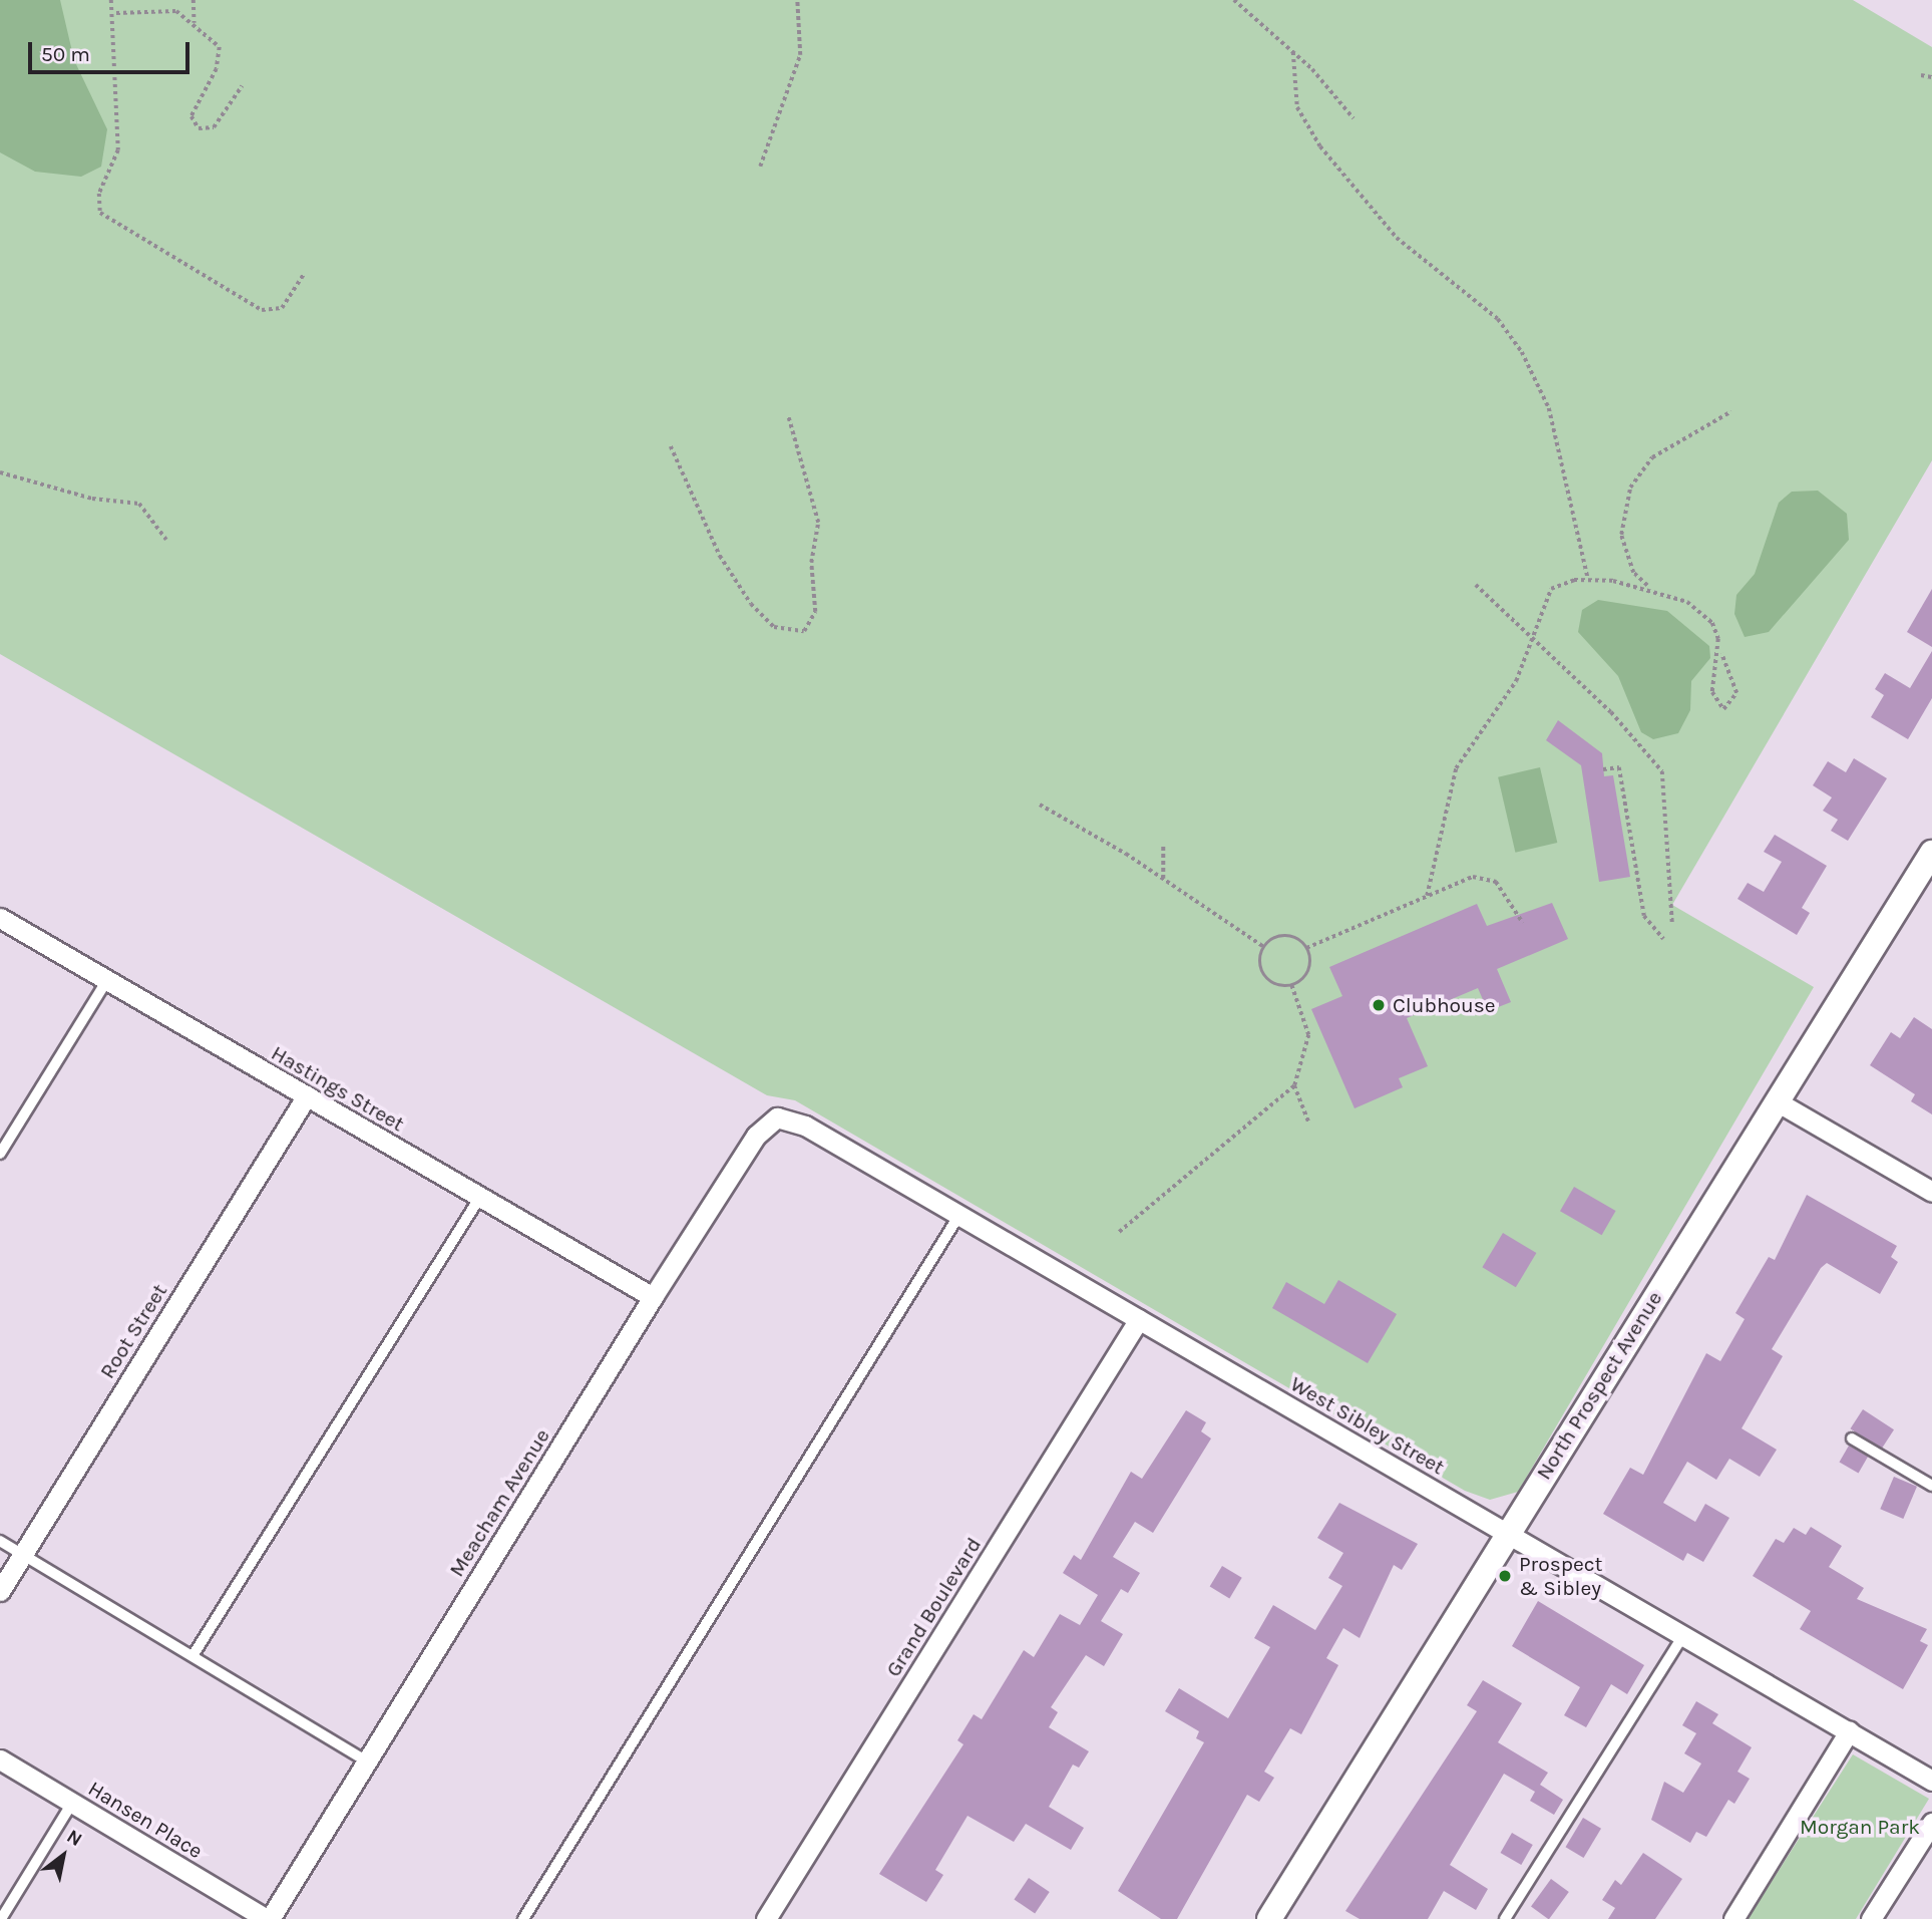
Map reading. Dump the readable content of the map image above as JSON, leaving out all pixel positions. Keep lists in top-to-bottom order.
{
  "streets": {
    "street": [
      "Hastings Street",
      "Root Street",
      "North Prospect Avenue",
      "West Sibley Street",
      "Meacham Avenue",
      "Grand Boulevard",
      "Hansen Place"
    ]
  },
  "crossings": [
    ["Hastings Street", "Root Street"],
    ["Hastings Street", "Meacham Avenue"],
    ["North Prospect Avenue", "West Sibley Street"],
    ["West Sibley Street", "Meacham Avenue"],
    ["West Sibley Street", "Grand Boulevard"],
    ["Meacham Avenue", "Hansen Place"]
  ],
  "parks": ["Morgan Park"],
  "places": ["Clubhouse", "Prospect & Sibley"],
  "scale_bar": "50 m",
  "north": "top right"
}
